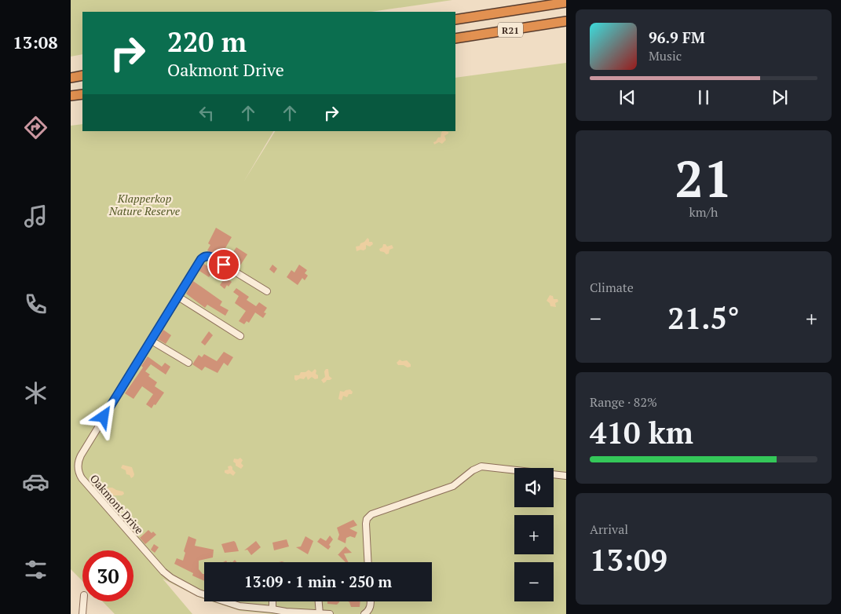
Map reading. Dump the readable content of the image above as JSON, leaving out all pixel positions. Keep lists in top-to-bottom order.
{
  "streets": {
    "highway": ["R21"],
    "street": ["Oakmont Drive"]
  },
  "parks": ["Klapperkop Nature Reserve"],
  "page": {
    "tabs": "13:08",
    "turn": ["220 m", "Oakmont Drive"],
    "song": ["96.9 FM", "Music"],
    "tile": [
      ["21", "km/h"],
      "Climate",
      ["Range · 82%", "410 km"],
      ["Arrival", "13:09"]
    ],
    "heat": ["−", "21.5°", "+"],
    "map_buttons": ["+", "−"],
    "limit": "30",
    "trip": "13:09 · 1 min · 250 m"
  }
}
